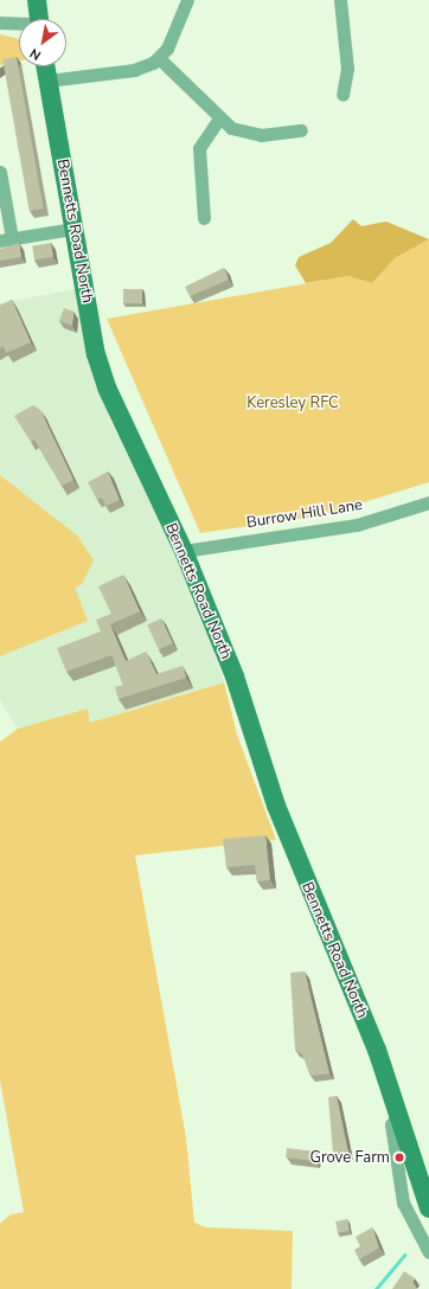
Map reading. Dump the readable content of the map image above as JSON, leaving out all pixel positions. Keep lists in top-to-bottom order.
{
  "streets": {
    "street": ["Bennetts Road North", "Burrow Hill Lane"]
  },
  "crossings": [
    ["Bennetts Road North", "Burrow Hill Lane"]
  ],
  "parks": ["Keresley RFC"],
  "places": ["Grove Farm"],
  "north": "bottom left"
}
